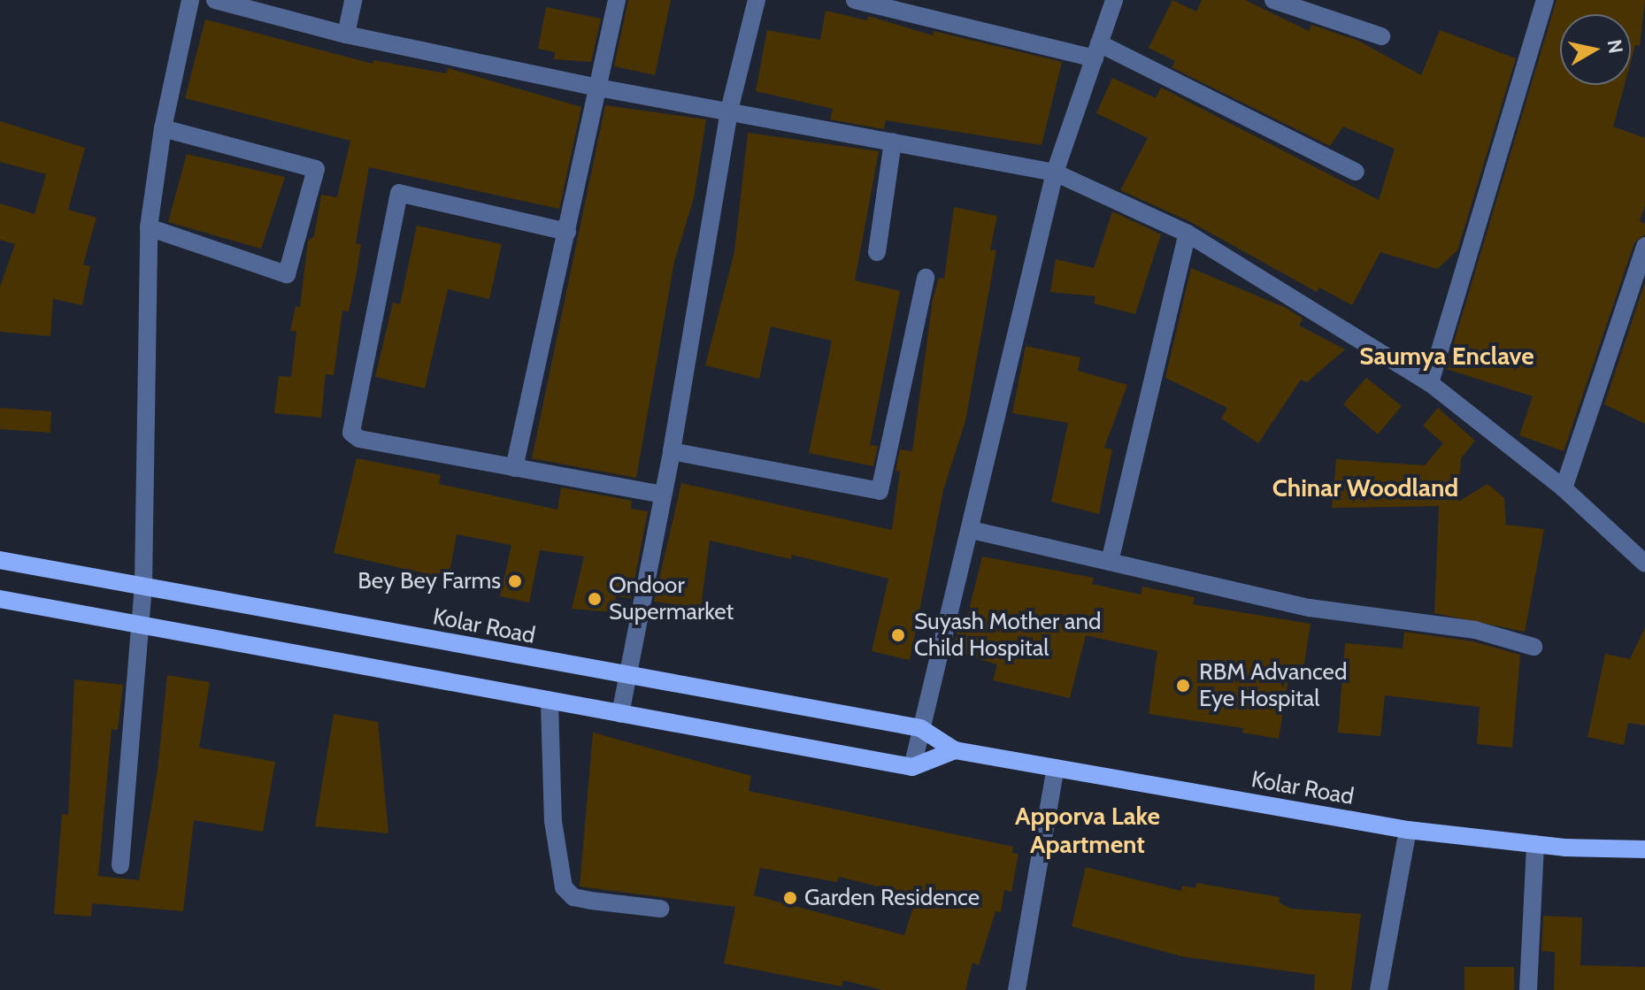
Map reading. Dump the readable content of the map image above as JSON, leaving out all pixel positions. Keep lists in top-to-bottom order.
{
  "streets": {
    "main road": ["Kolar Road"]
  },
  "districts": ["Saumya Enclave", "Chinar Woodland", "Apporva Lake Apartment"],
  "places": [
    "Bey Bey Farms",
    "Ondoor Supermarket",
    "Suyash Mother and Child Hospital",
    "RBM Advanced Eye Hospital",
    "Garden Residence"
  ],
  "north": "right"
}
